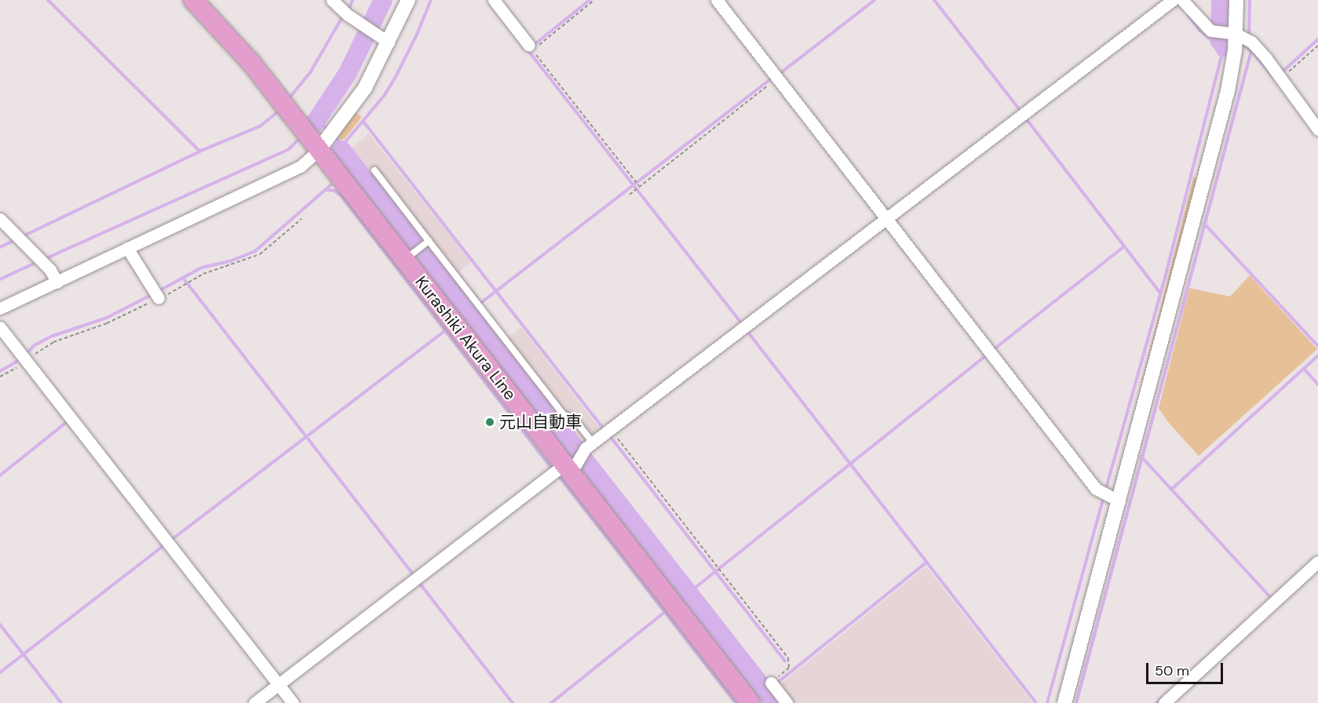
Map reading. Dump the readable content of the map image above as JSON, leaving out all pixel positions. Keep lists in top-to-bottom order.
{
  "streets": {
    "main road": ["Kurashiki Akura Line"]
  },
  "places": ["元山自動車"],
  "scale_bar": "50 m"
}
